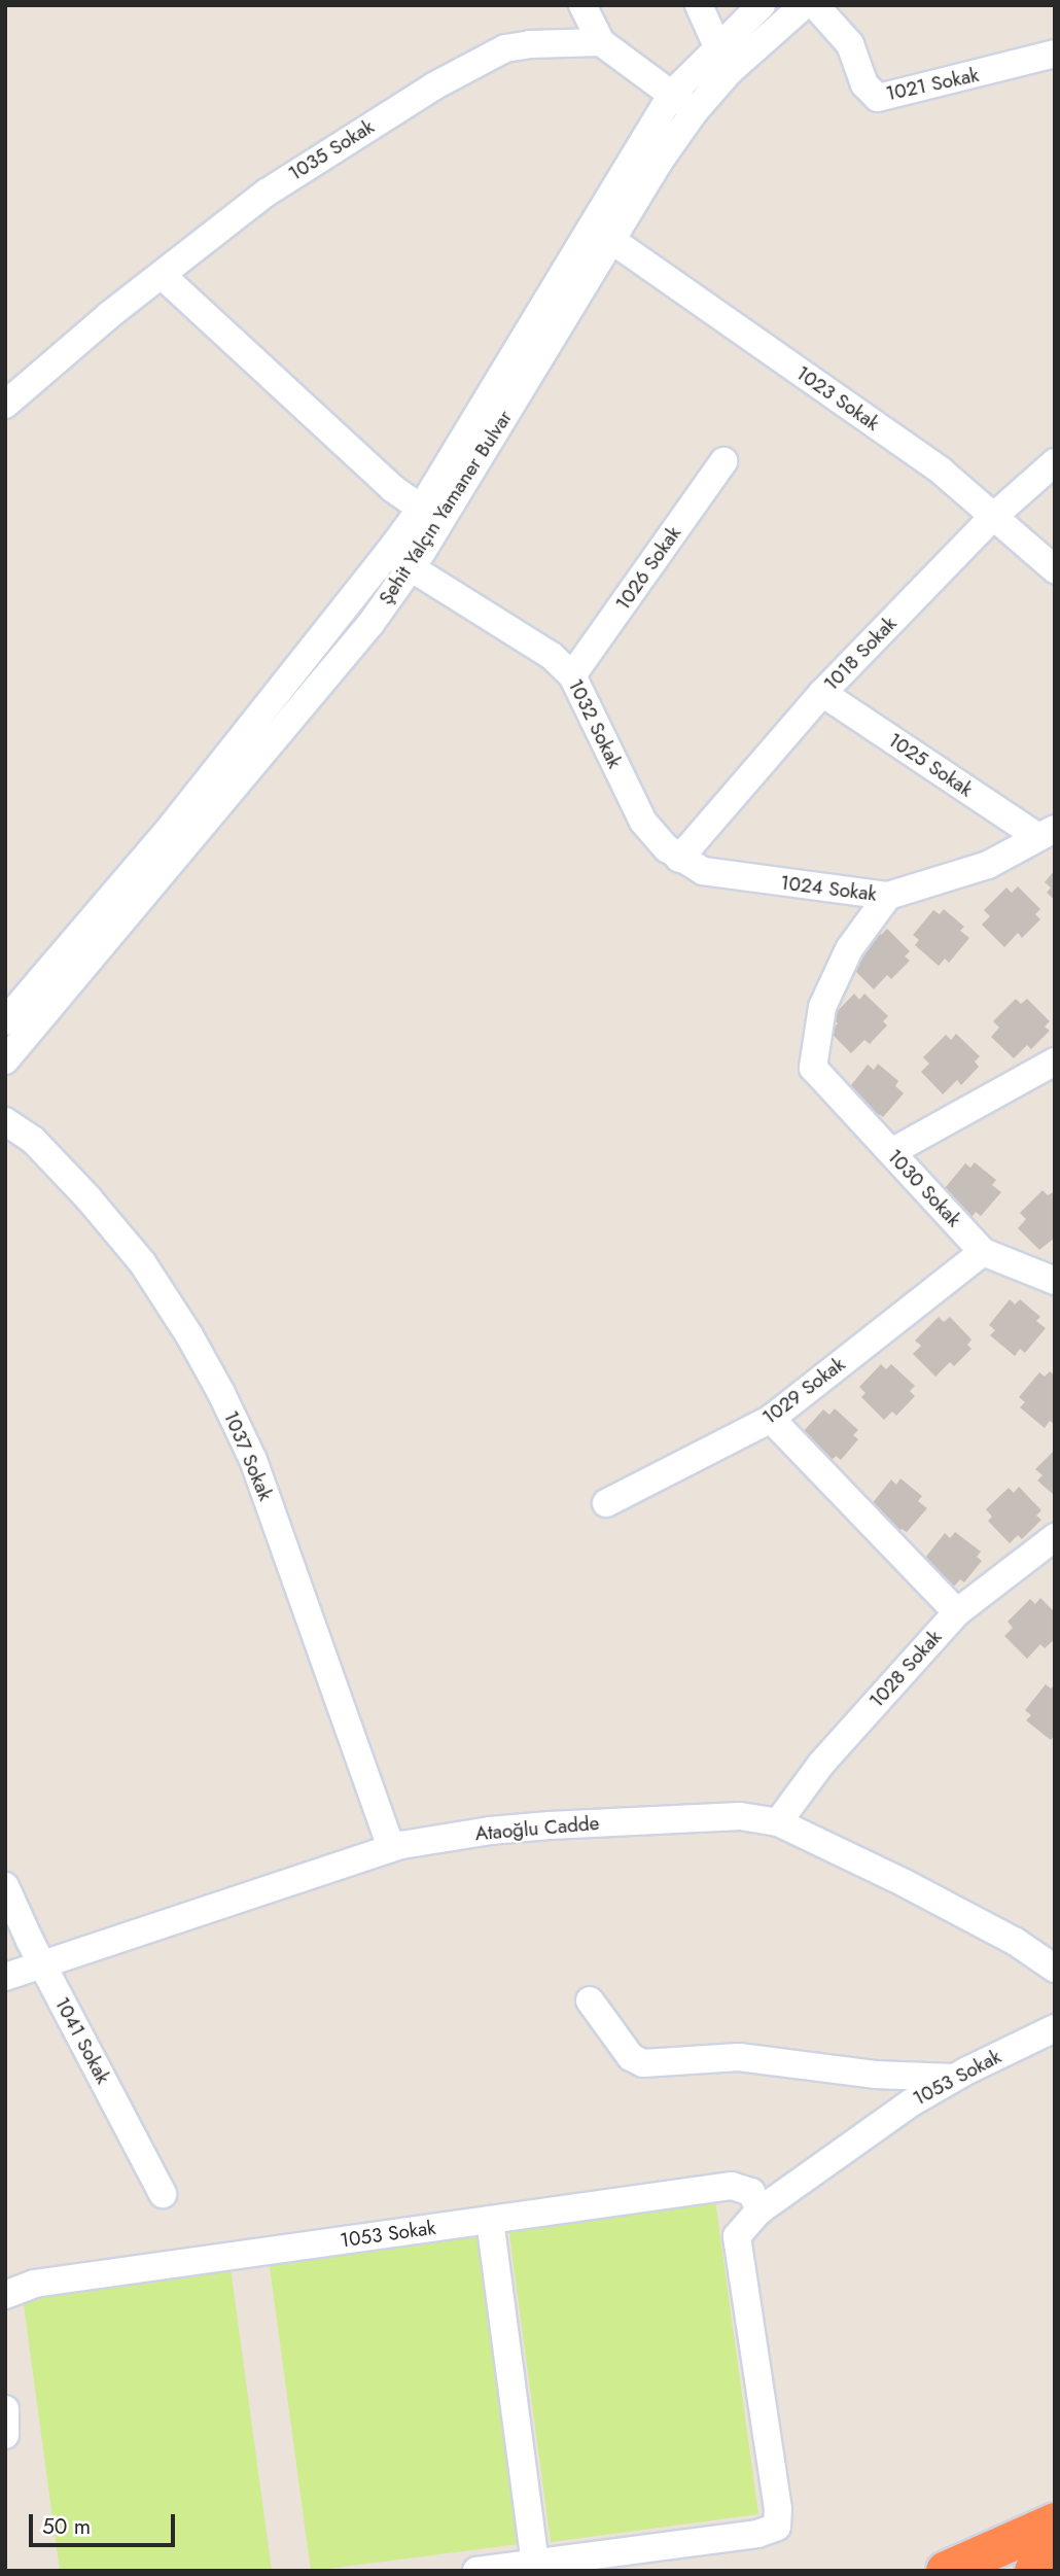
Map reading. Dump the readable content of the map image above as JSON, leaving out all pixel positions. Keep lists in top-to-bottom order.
{
  "streets": {
    "street": [
      "1021 Sokak",
      "1035 Sokak",
      "1023 Sokak",
      "Şehit Yalçın Yamaner Bulvar",
      "1026 Sokak",
      "1018 Sokak",
      "1032 Sokak",
      "1025 Sokak",
      "1024 Sokak",
      "1030 Sokak",
      "1029 Sokak",
      "1037 Sokak",
      "1028 Sokak",
      "Ataoğlu Cadde",
      "1041 Sokak",
      "1053 Sokak"
    ]
  },
  "crossings": [
    ["1023 Sokak", "Şehit Yalçın Yamaner Bulvar"],
    ["1023 Sokak", "1018 Sokak"],
    ["Şehit Yalçın Yamaner Bulvar", "1032 Sokak"],
    ["1026 Sokak", "1032 Sokak"],
    ["1018 Sokak", "1032 Sokak"],
    ["1018 Sokak", "1025 Sokak"],
    ["1018 Sokak", "1024 Sokak"],
    ["1032 Sokak", "1024 Sokak"],
    ["1025 Sokak", "1024 Sokak"],
    ["1024 Sokak", "1030 Sokak"],
    ["1030 Sokak", "1029 Sokak"],
    ["1037 Sokak", "Ataoğlu Cadde"],
    ["1028 Sokak", "Ataoğlu Cadde"],
    ["Ataoğlu Cadde", "1041 Sokak"]
  ],
  "scale_bar": "50 m"
}
